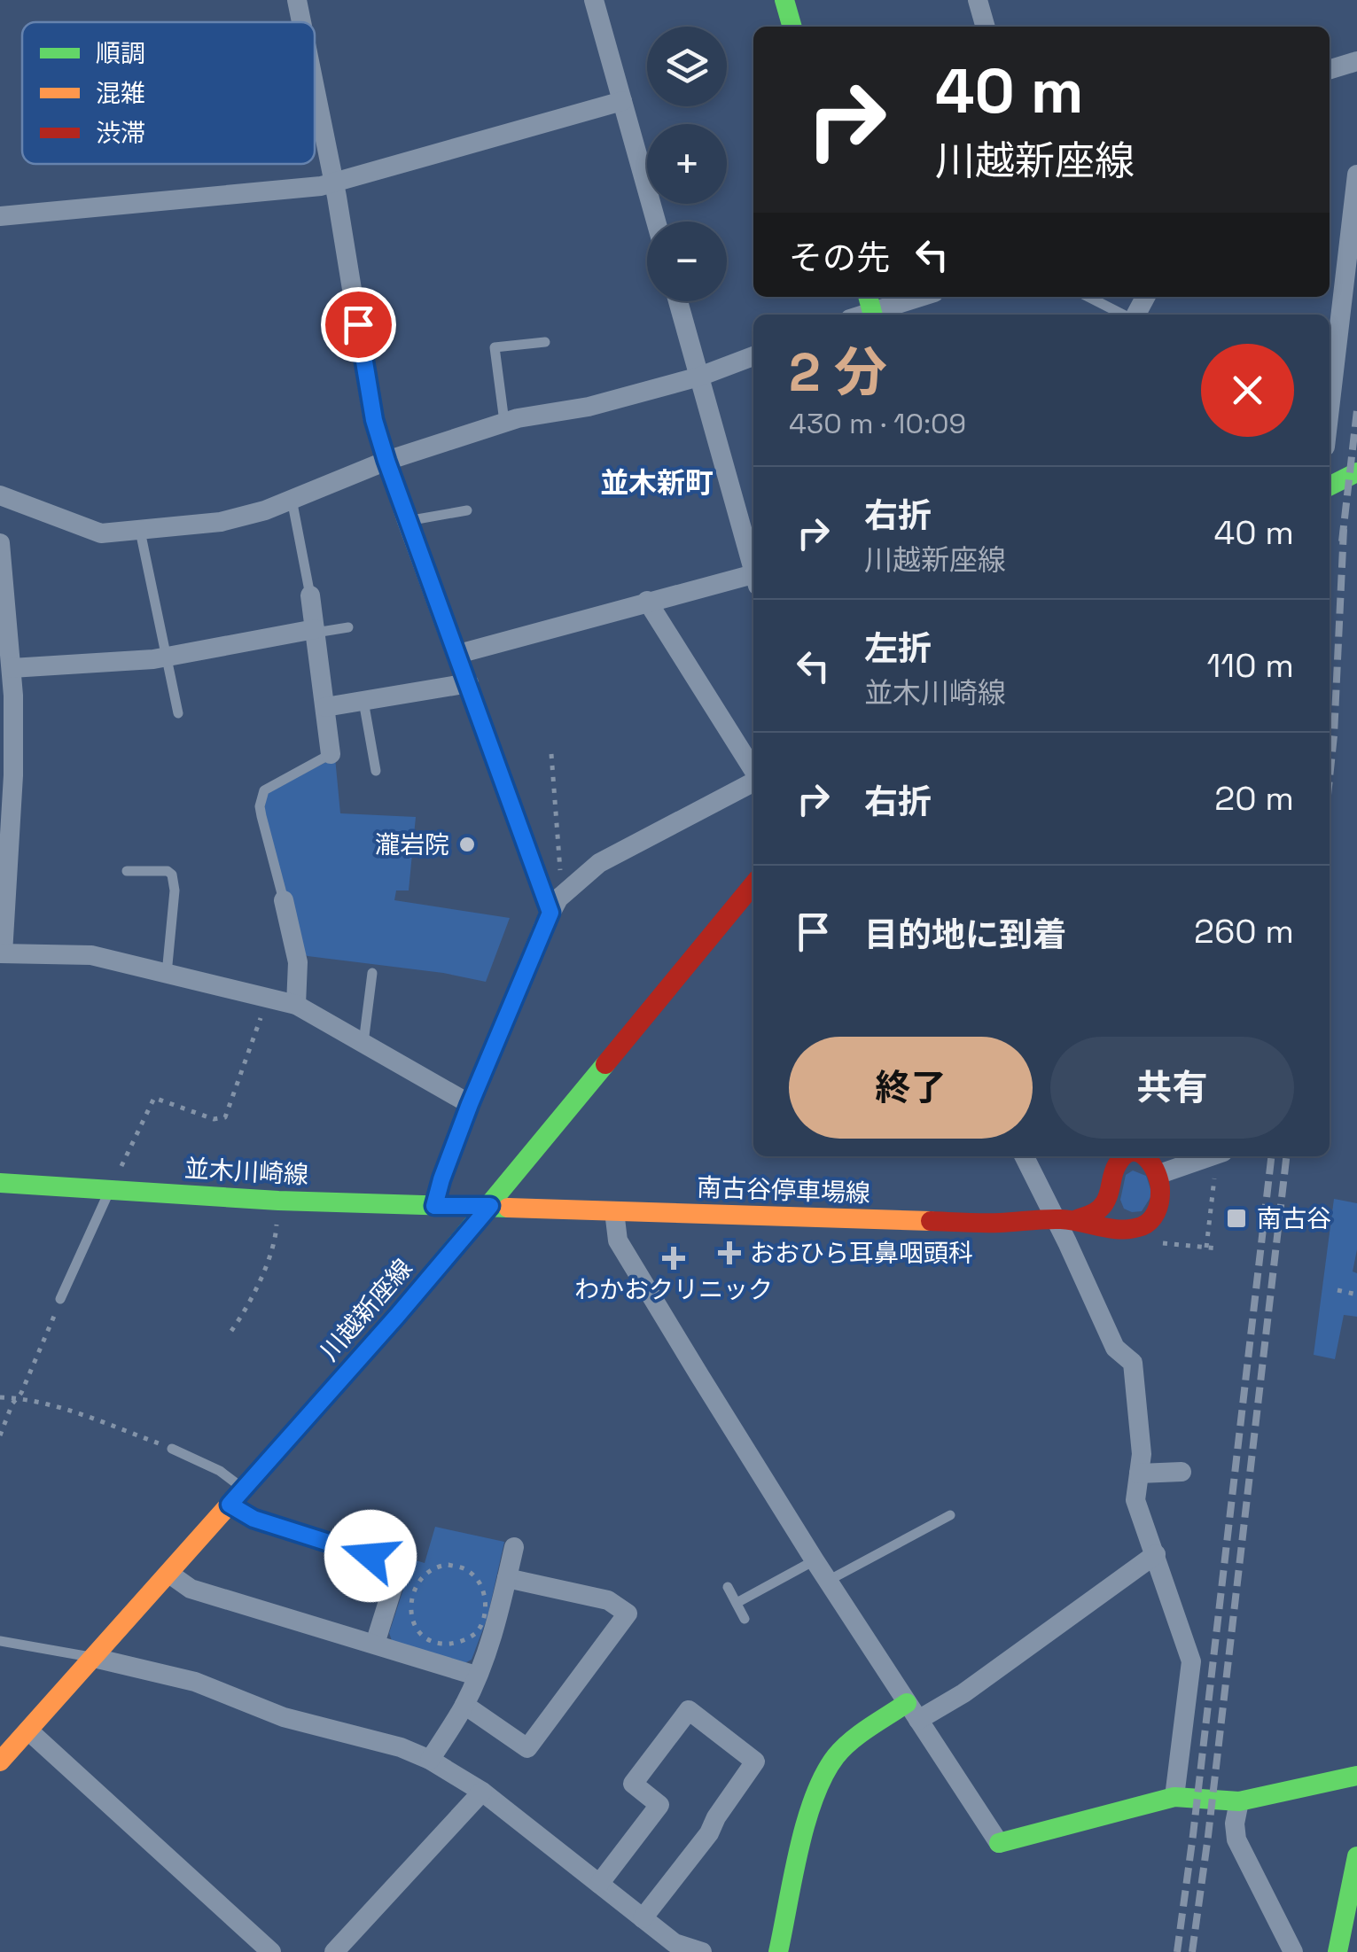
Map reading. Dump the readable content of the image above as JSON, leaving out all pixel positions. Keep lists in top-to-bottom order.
{
  "streets": {
    "main road": ["並木川崎線", "南古谷停車場線", "川越新座線"]
  },
  "crossings": [
    ["並木川崎線", "南古谷停車場線"],
    ["並木川崎線", "川越新座線"],
    ["南古谷停車場線", "川越新座線"]
  ],
  "districts": ["並木新町"],
  "places": {
    "other": ["瀧岩院"],
    "transit": ["南古谷"],
    "health": ["おおひら耳鼻咽頭科", "わかおクリニック"]
  },
  "legend": ["順調", "混雑", "渋滞"],
  "page": {
    "map_buttons": ["+", "−"],
    "turn": ["40 m", "川越新座線"],
    "then": "その先",
    "heading": ["2 分", "430 m · 10:09"],
    "list": [
      {
        "name": "右折",
        "note": "川越新座線",
        "value": "40 m"
      },
      {
        "name": "左折",
        "note": "並木川崎線",
        "value": "110 m"
      },
      {
        "name": "右折",
        "value": "20 m"
      },
      {
        "name": "目的地に到着",
        "value": "260 m"
      }
    ],
    "buttons": ["終了", "共有"]
  }
}
